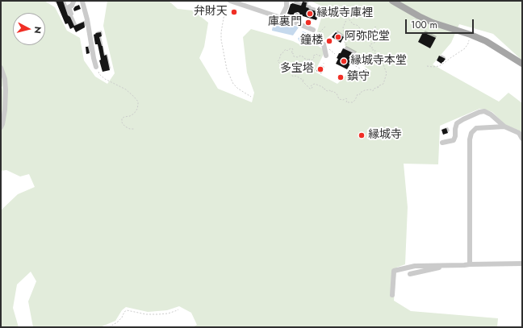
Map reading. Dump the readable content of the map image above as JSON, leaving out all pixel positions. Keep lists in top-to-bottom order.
{
  "places": [
    "弁財天",
    "縁城寺庫裡",
    "庫裏門",
    "阿弥陀堂",
    "鐘楼",
    "縁城寺本堂",
    "多宝塔",
    "鎮守",
    "縁城寺"
  ],
  "scale_bar": "100 m",
  "north": "right"
}
